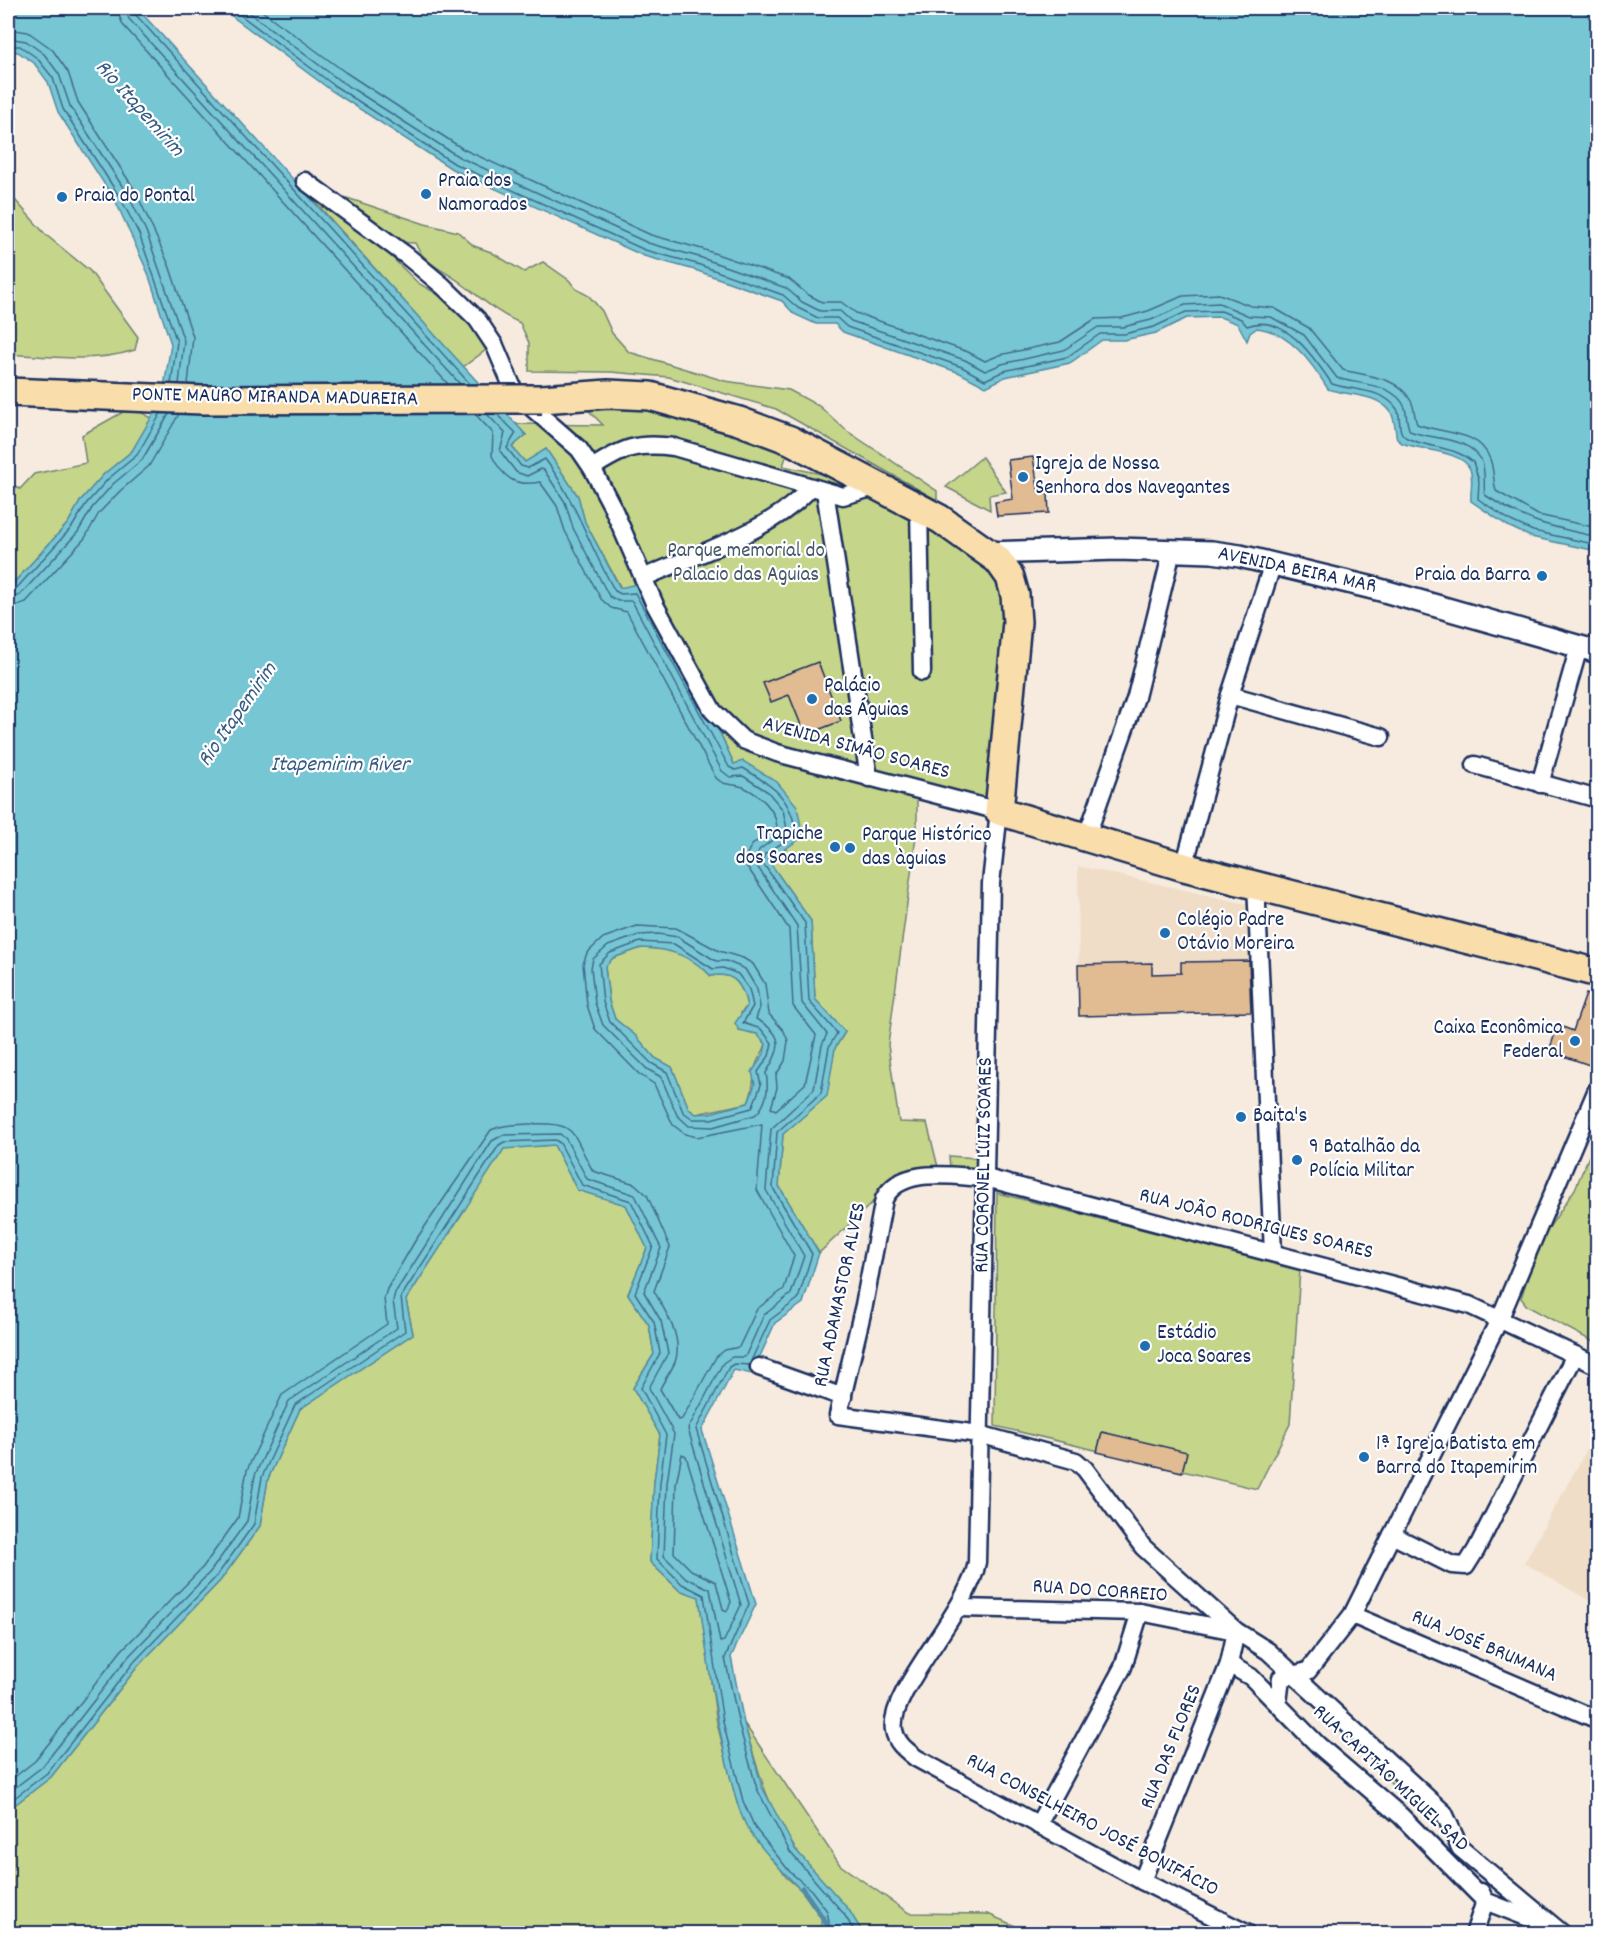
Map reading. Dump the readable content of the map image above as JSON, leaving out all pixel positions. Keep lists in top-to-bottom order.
{
  "streets": {
    "main road": ["PONTE MAURO MIRANDA MADUREIRA", "RUA CORONEL LUIZ SOARES"],
    "street": [
      "AVENIDA BEIRA MAR",
      "AVENIDA SIMÃO SOARES",
      "RUA JOÃO RODRIGUES SOARES",
      "RUA ADAMASTOR ALVES",
      "RUA DO CORREIO",
      "RUA JOSÉ BRUMANA",
      "RUA DAS FLORES",
      "RUA CAPITÃO MIGUEL SAD",
      "RUA CONSELHEIRO JOSÉ BONIFÁCIO"
    ]
  },
  "crossings": [
    ["PONTE MAURO MIRANDA MADUREIRA", "RUA CORONEL LUIZ SOARES"],
    ["AVENIDA BEIRA MAR", "RUA CORONEL LUIZ SOARES"],
    ["AVENIDA SIMÃO SOARES", "RUA CORONEL LUIZ SOARES"],
    ["RUA CORONEL LUIZ SOARES", "RUA JOÃO RODRIGUES SOARES"],
    ["RUA CORONEL LUIZ SOARES", "RUA DO CORREIO"],
    ["RUA CORONEL LUIZ SOARES", "RUA CAPITÃO MIGUEL SAD"],
    ["RUA CORONEL LUIZ SOARES", "RUA CONSELHEIRO JOSÉ BONIFÁCIO"],
    ["RUA JOÃO RODRIGUES SOARES", "RUA ADAMASTOR ALVES"],
    ["RUA ADAMASTOR ALVES", "RUA CAPITÃO MIGUEL SAD"],
    ["RUA DO CORREIO", "RUA CAPITÃO MIGUEL SAD"],
    ["RUA DAS FLORES", "RUA CAPITÃO MIGUEL SAD"],
    ["RUA DAS FLORES", "RUA CONSELHEIRO JOSÉ BONIFÁCIO"]
  ],
  "water": ["Rio Itapemirim", "Itapemirim River"],
  "parks": ["Parque memorial do Palacio das Aguias"],
  "places": [
    "Praia dos Namorados",
    "Praia do Pontal",
    "Igreja de Nossa Senhora dos Navegantes",
    "Praia da Barra",
    "Palácio das Águias",
    "Trapiche dos Soares",
    "Parque Histórico das àguias",
    "Colégio Padre Otávio Moreira",
    "Caixa Econômica Federal",
    "Baita's",
    "9 Batalhão da Polícia Militar",
    "Estádio Joca Soares",
    "1ª Igreja Batista em Barra do Itapemirim"
  ]
}
